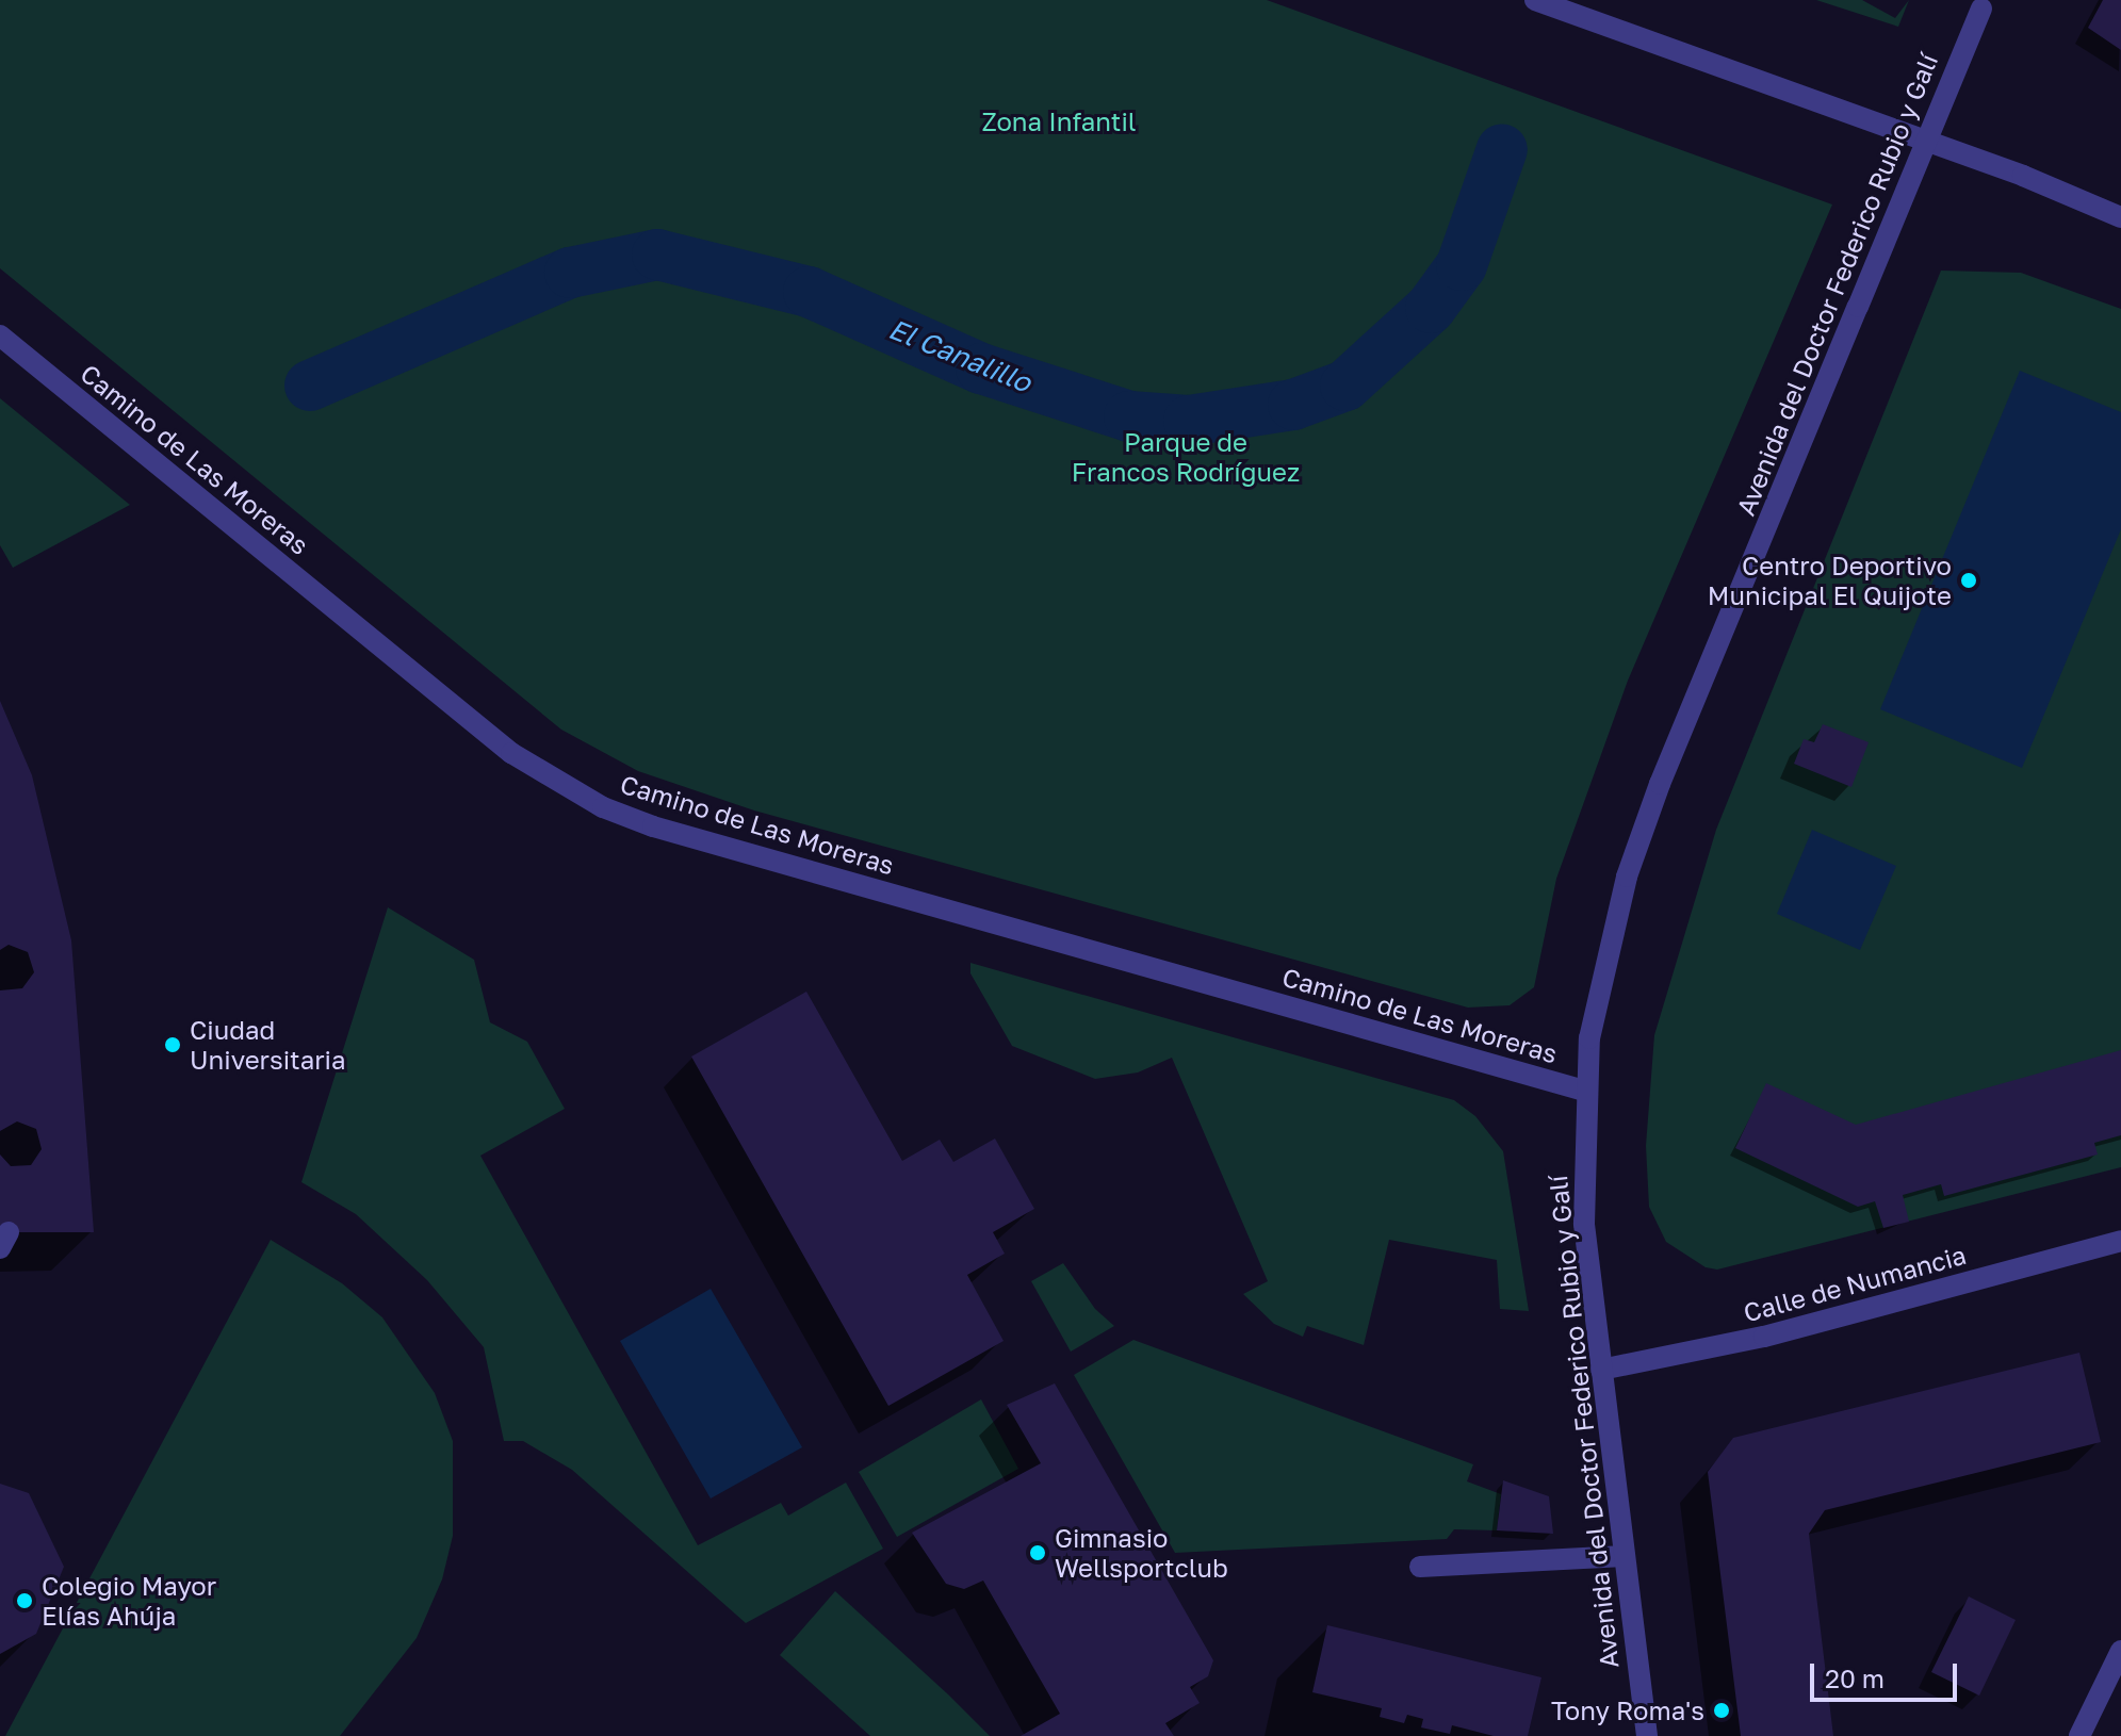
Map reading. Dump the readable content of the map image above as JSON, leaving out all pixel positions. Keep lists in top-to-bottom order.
{
  "streets": {
    "street": ["Avenida del Doctor Federico Rubio y Galí", "Camino de Las Moreras", "Calle de Numancia"]
  },
  "crossings": [
    ["Avenida del Doctor Federico Rubio y Galí", "Camino de Las Moreras"],
    ["Avenida del Doctor Federico Rubio y Galí", "Calle de Numancia"]
  ],
  "water": ["El Canalillo"],
  "parks": ["Zona Infantil", "Parque de Francos Rodríguez"],
  "places": [
    "Centro Deportivo Municipal El Quijote",
    "Ciudad Universitaria",
    "Gimnasio Wellsportclub",
    "Colegio Mayor Elías Ahúja",
    "Tony Roma's"
  ],
  "scale_bar": "20 m"
}
